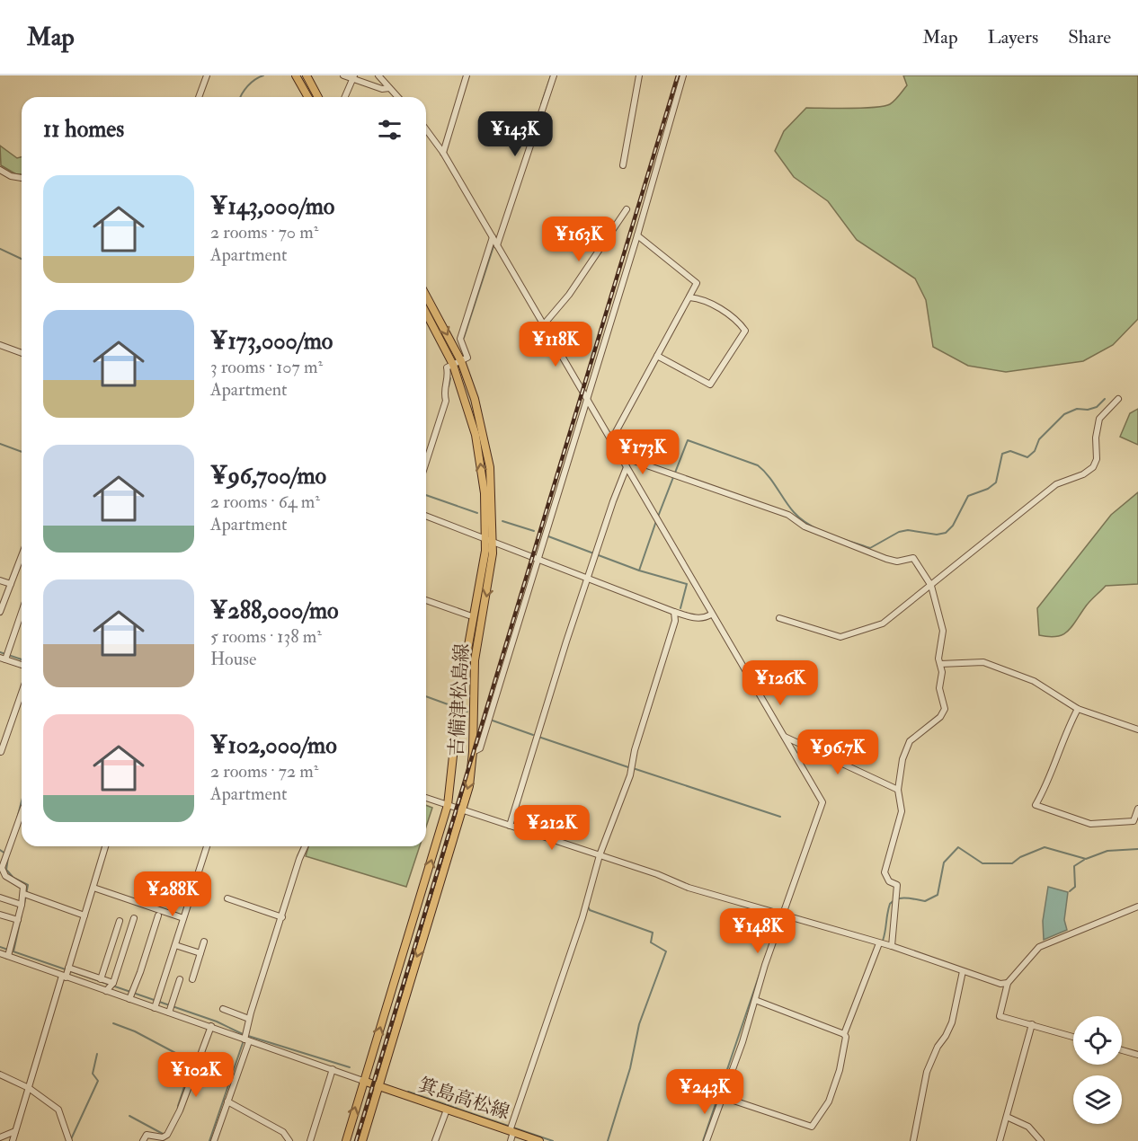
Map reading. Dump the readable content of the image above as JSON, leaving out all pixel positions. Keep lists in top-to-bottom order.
{
  "streets": {
    "main road": ["吉備津松島線", "箕島高松線"]
  },
  "crossings": [
    ["吉備津松島線", "箕島高松線"]
  ],
  "page": {
    "header": "Map",
    "nav": ["Map", "Layers", "Share"],
    "heading": "11 homes",
    "price": [
      "¥143K",
      "¥163K",
      "¥118K",
      "¥173K",
      "¥126K",
      "¥96.7K",
      "¥212K",
      "¥288K",
      "¥148K",
      "¥102K",
      "¥243K"
    ],
    "list": [
      {
        "name": "¥143,000/mo",
        "note": "2 rooms · 70 m² · Apartment"
      },
      {
        "name": "¥173,000/mo",
        "note": "3 rooms · 107 m² · Apartment"
      },
      {
        "name": "¥96,700/mo",
        "note": "2 rooms · 64 m² · Apartment"
      },
      {
        "name": "¥288,000/mo",
        "note": "5 rooms · 138 m² · House"
      },
      {
        "name": "¥102,000/mo",
        "note": "2 rooms · 72 m² · Apartment"
      }
    ]
  }
}
